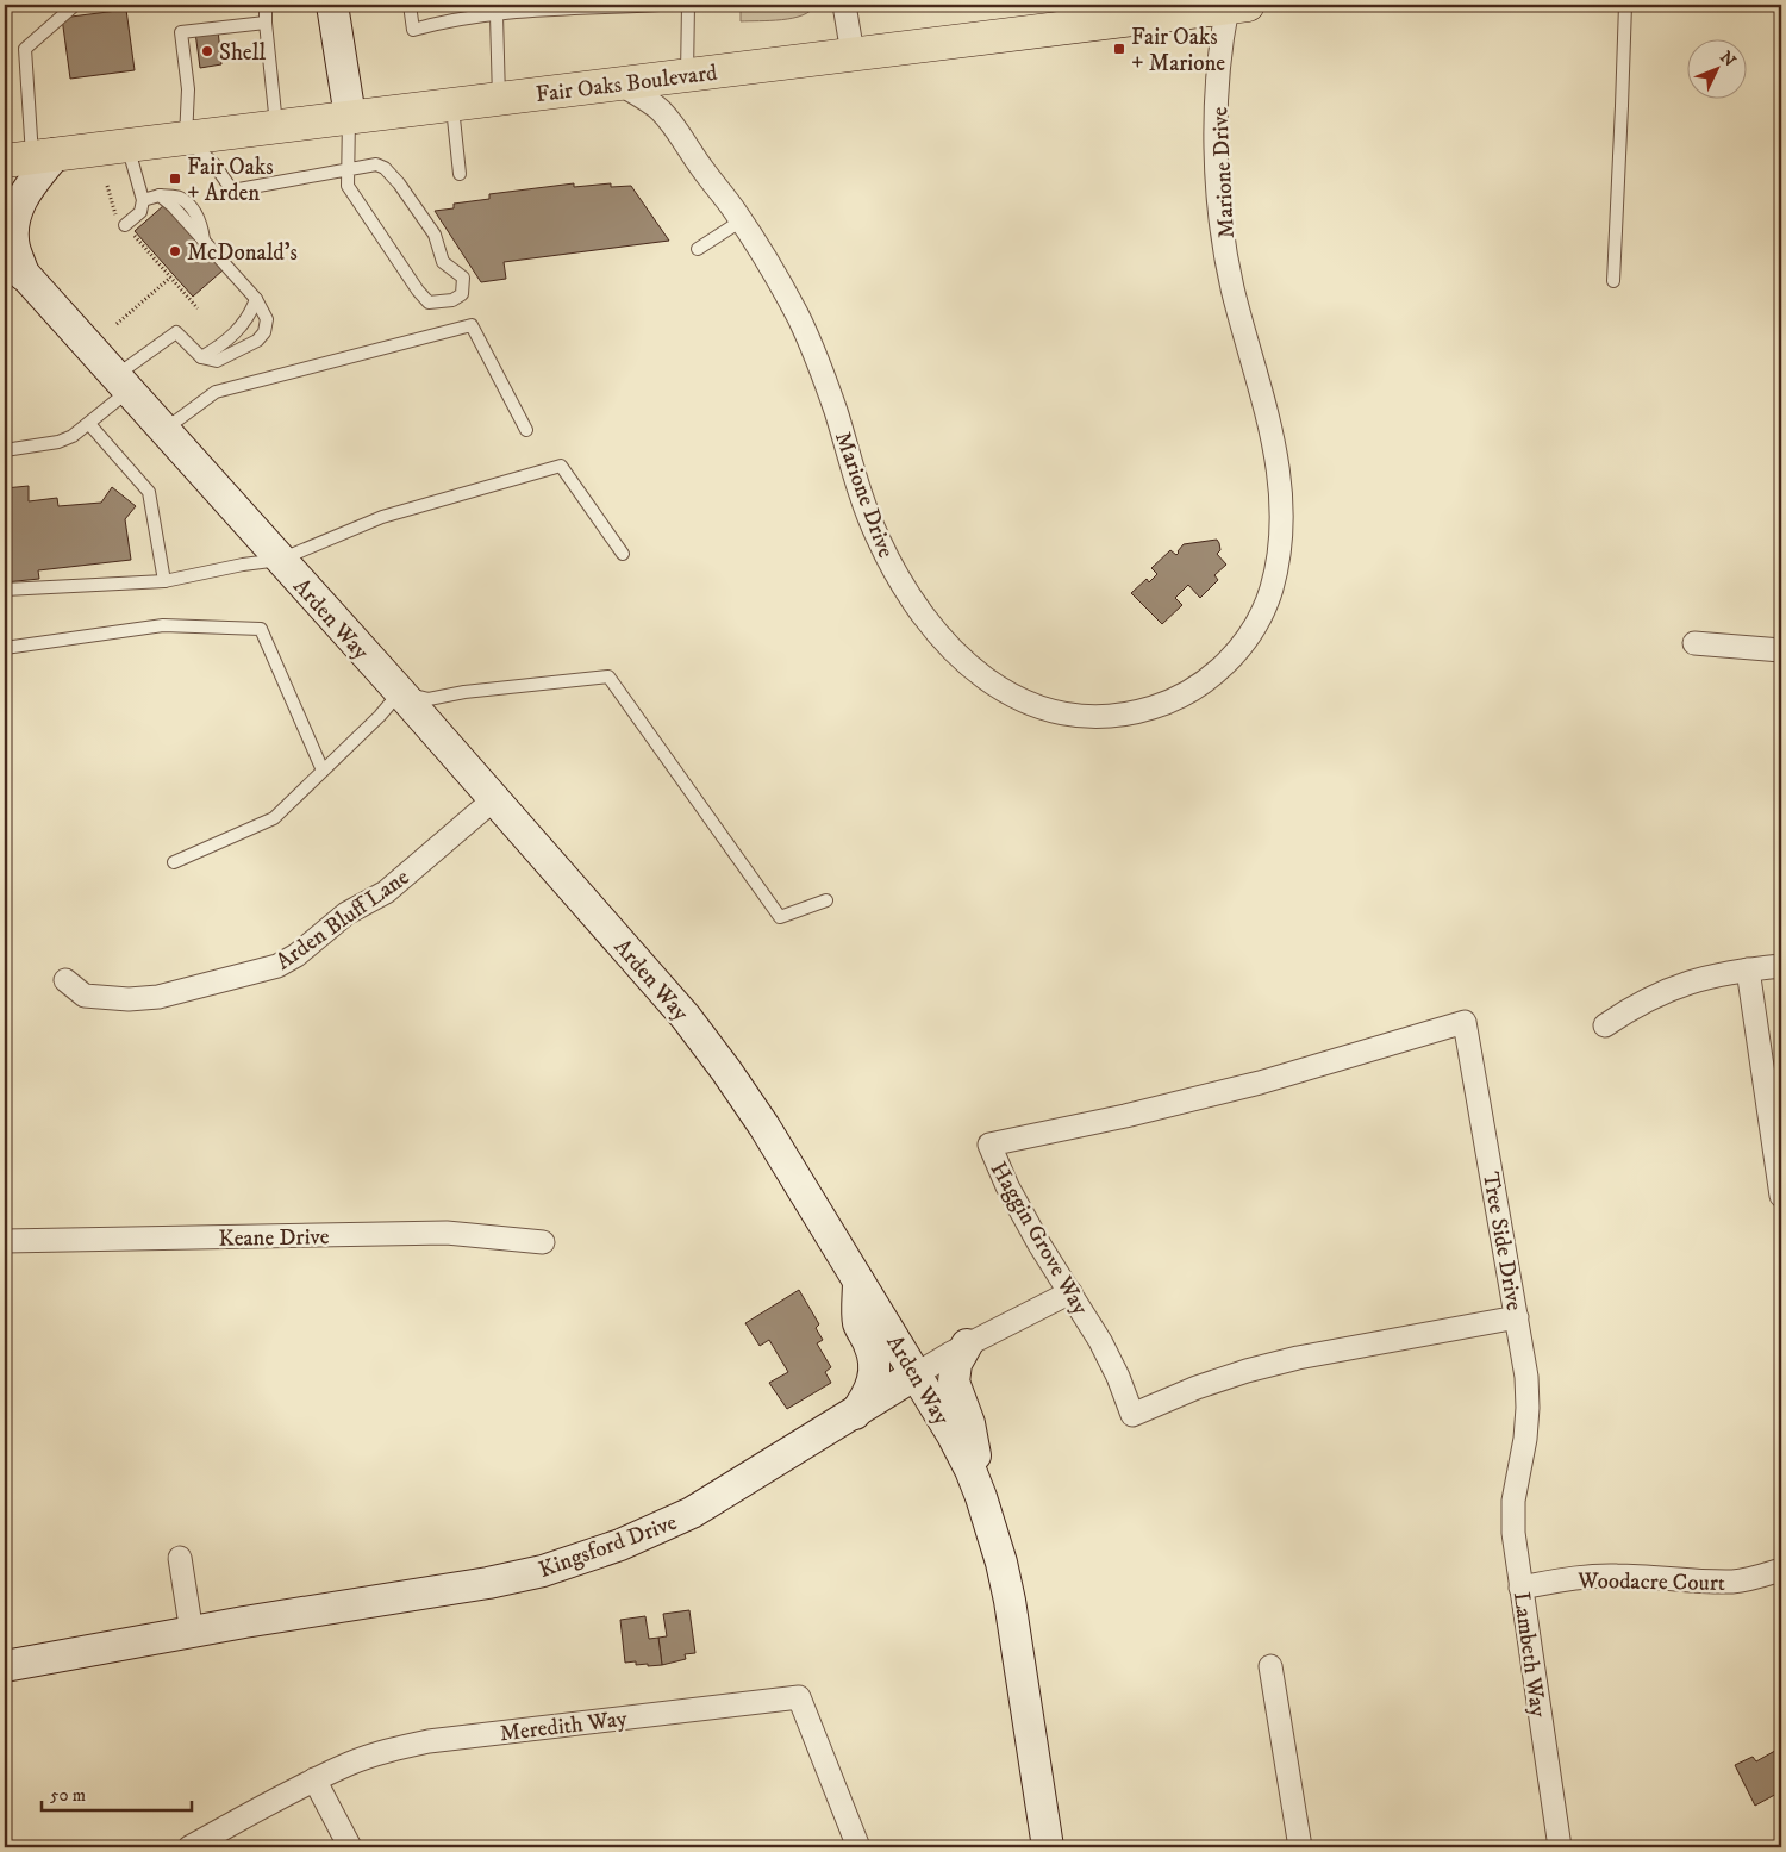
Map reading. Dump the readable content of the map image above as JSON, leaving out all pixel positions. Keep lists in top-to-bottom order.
{
  "streets": {
    "main road": ["Fair Oaks Boulevard"],
    "street": [
      "Marione Drive",
      "Arden Way",
      "Arden Bluff Lane",
      "Keane Drive",
      "Haggin Grove Way",
      "Tree Side Drive",
      "Kingsford Drive",
      "Woodacre Court",
      "Lambeth Way",
      "Meredith Way"
    ]
  },
  "crossings": [
    ["Fair Oaks Boulevard", "Marione Drive"],
    ["Arden Way", "Arden Bluff Lane"],
    ["Arden Way", "Kingsford Drive"],
    ["Haggin Grove Way", "Tree Side Drive"],
    ["Tree Side Drive", "Lambeth Way"],
    ["Woodacre Court", "Lambeth Way"]
  ],
  "places": {
    "transit": ["Fair Oaks + Marione", "Fair Oaks + Arden"],
    "other": ["Shell", "McDonald's"]
  },
  "scale_bar": "50 m",
  "north": "top right"
}
